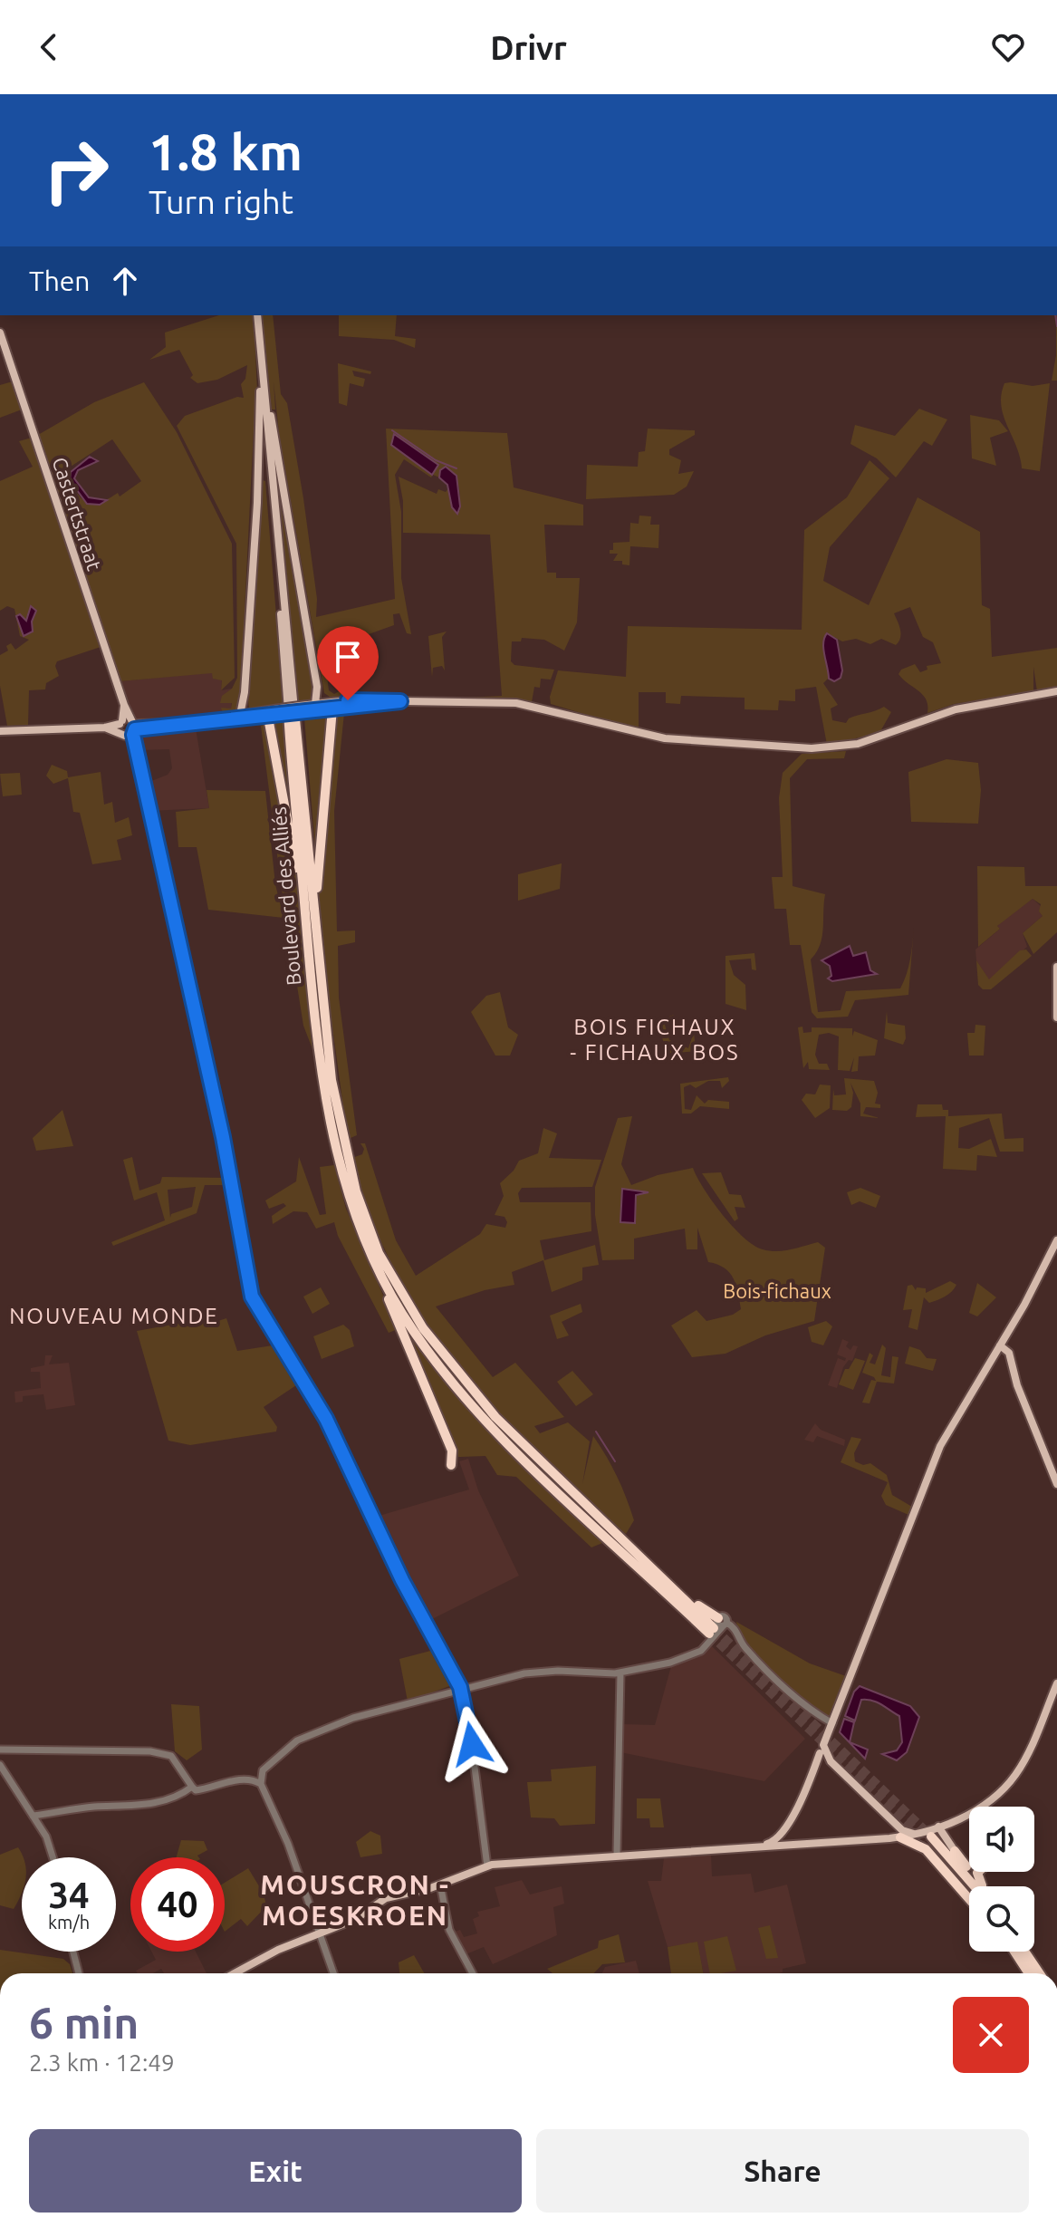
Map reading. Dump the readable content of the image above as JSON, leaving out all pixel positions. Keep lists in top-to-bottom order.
{
  "streets": {
    "highway": ["Boulevard des Alliés"],
    "main road": ["Castertstraat"]
  },
  "districts": ["BOIS FICHAUX - FICHAUX BOS", "NOUVEAU MONDE", "MOUSCRON - MOESKROEN"],
  "parks": ["Bois-fichaux"],
  "page": {
    "header": "Drivr",
    "turn": ["1.8 km", "Turn right"],
    "then": "Then",
    "speed": "34 km/h",
    "limit": "40",
    "heading": ["6 min", "2.3 km · 12:49"],
    "buttons": ["Exit", "Share"]
  }
}
